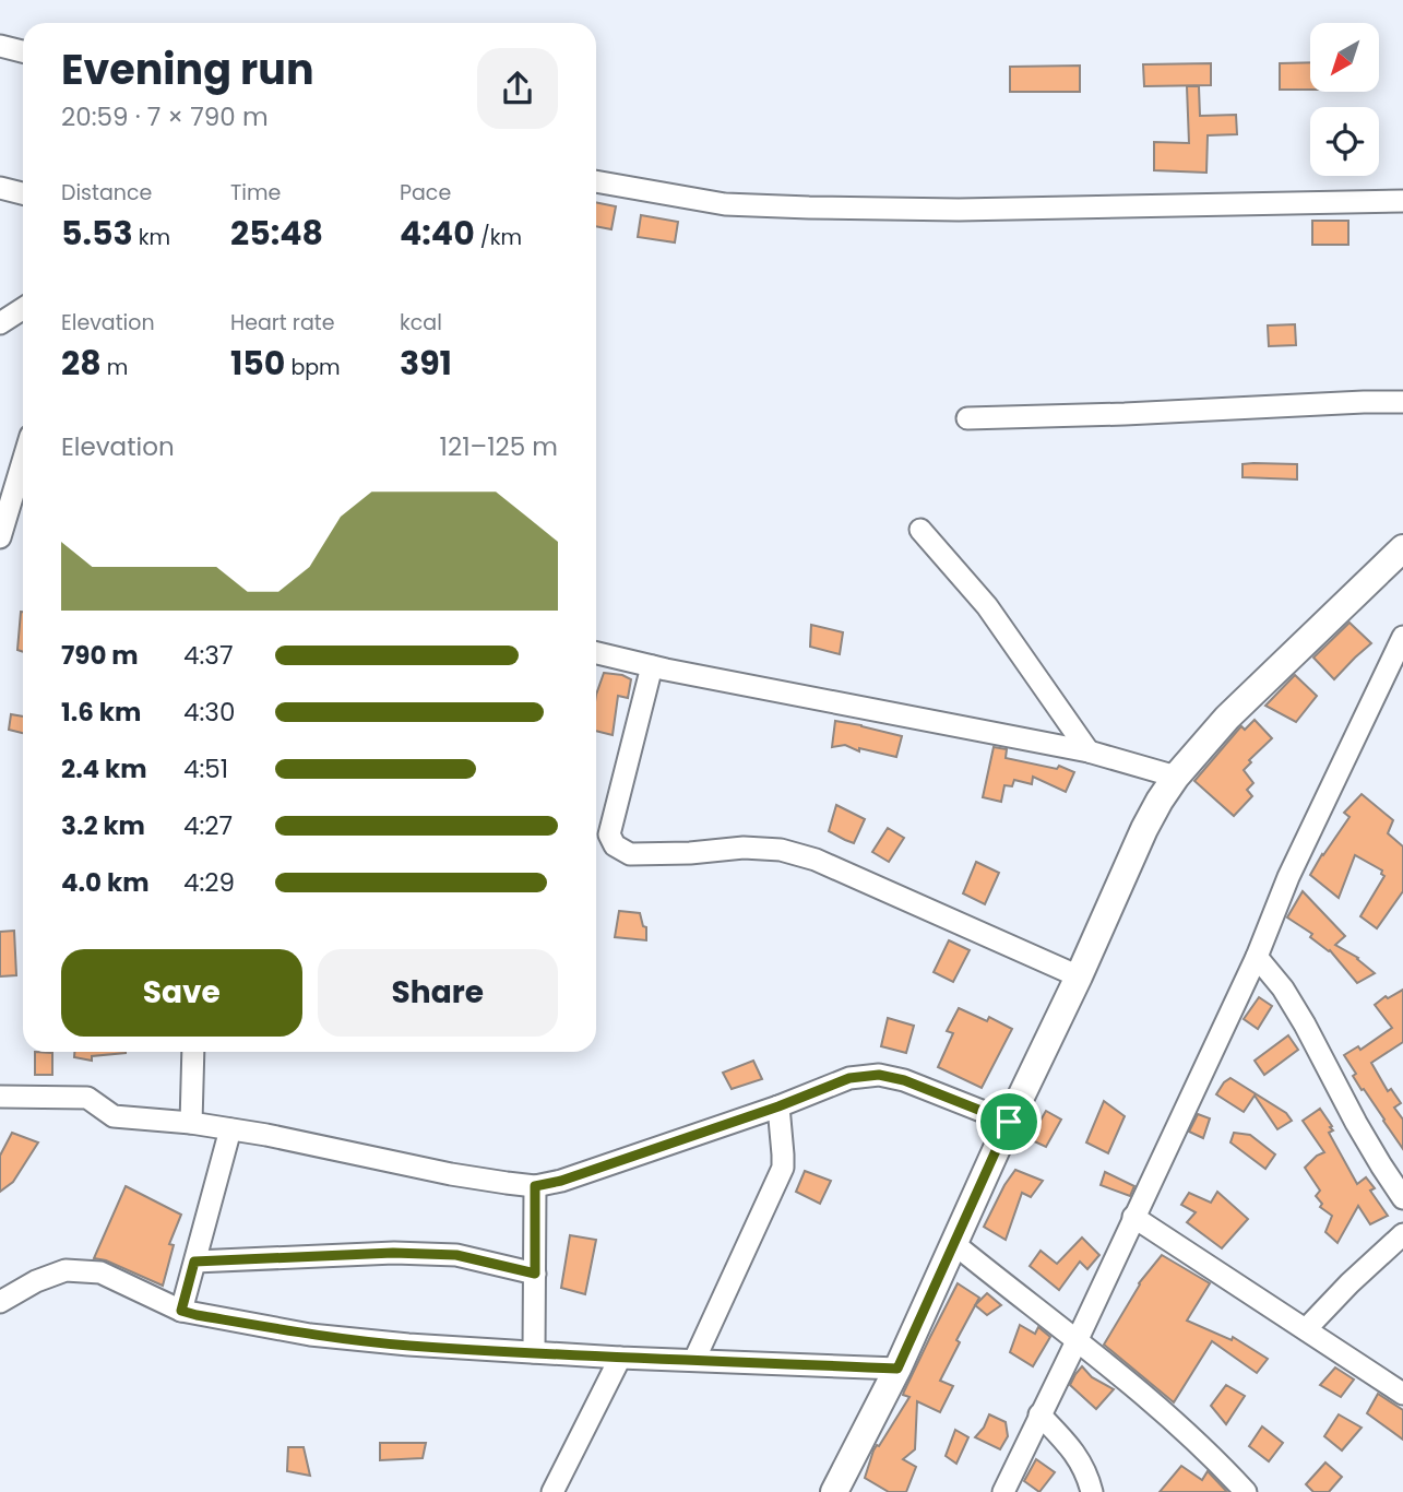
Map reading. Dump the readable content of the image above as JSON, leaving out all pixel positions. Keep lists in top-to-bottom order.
{
  "north": "bottom left",
  "page": {
    "heading": ["Evening run", "20:59 · 7 × 790 m"],
    "stats": [
      ["Distance", "5.53 km"],
      ["Time", "25:48"],
      ["Pace", "4:40 /km"],
      ["Elevation", "28 m"],
      ["Heart rate", "150 bpm"],
      ["kcal", "391"]
    ],
    "chart": ["Elevation", "121–125 m"],
    "list": [
      {
        "name": "790 m",
        "note": "4:37"
      },
      {
        "name": "1.6 km",
        "note": "4:30"
      },
      {
        "name": "2.4 km",
        "note": "4:51"
      },
      {
        "name": "3.2 km",
        "note": "4:27"
      },
      {
        "name": "4.0 km",
        "note": "4:29"
      }
    ],
    "buttons": ["Save", "Share"]
  }
}
